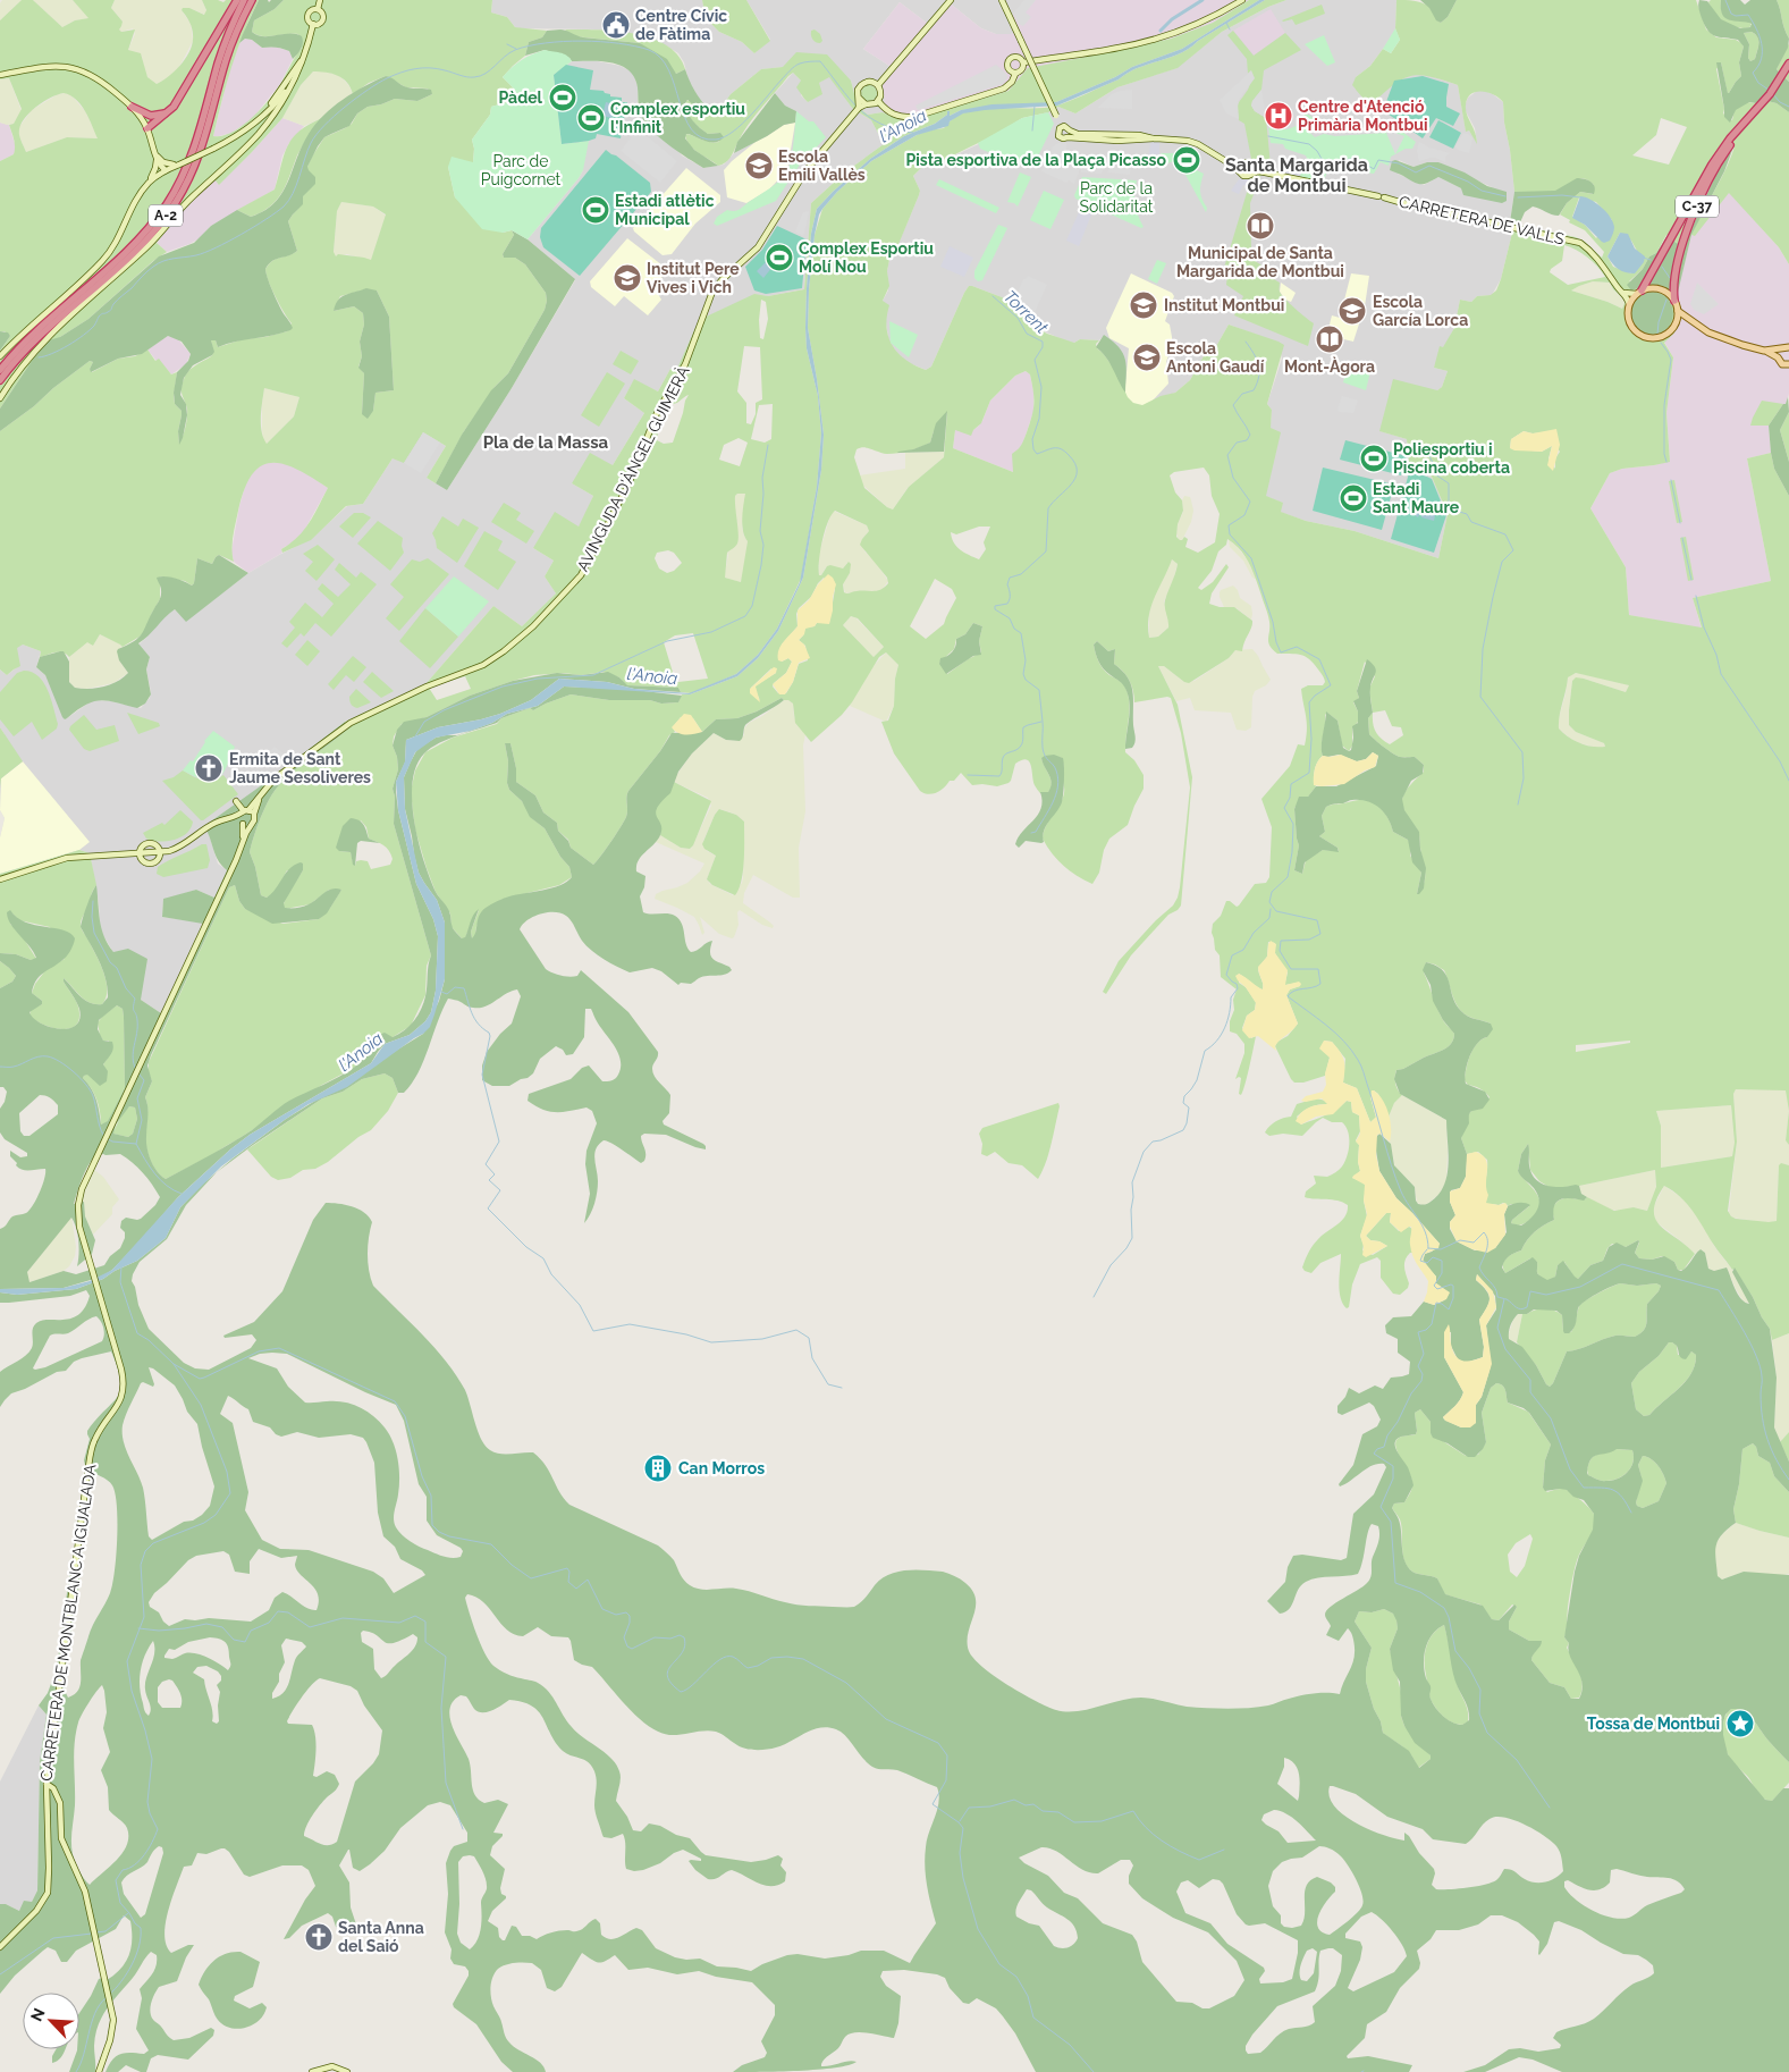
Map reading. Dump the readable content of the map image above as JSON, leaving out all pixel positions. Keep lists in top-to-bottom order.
{
  "streets": {
    "highway": ["C-37", "A-2"],
    "street": ["CARRETERA DE VALLS", "AVINGUDA D'ÀNGEL GUIMERÀ", "CARRETERA DE MONTBLANC A IGUALADA"]
  },
  "crossings": [
    ["C-37", "CARRETERA DE VALLS"],
    ["AVINGUDA D'ÀNGEL GUIMERÀ", "CARRETERA DE MONTBLANC A IGUALADA"]
  ],
  "districts": ["Santa Margarida de Montbui", "Pla de la Massa"],
  "water": ["l'Anoia", "Torrent"],
  "parks": ["Parc de Puigcornet", "Parc de la Solidaritat"],
  "places": {
    "public building": ["Centre Cívic de Fàtima"],
    "sports": [
      "Pàdel",
      "Complex esportiu l'Infinit",
      "Pista esportiva de la Plaça Picasso",
      "Estadi atlètic Municipal",
      "Complex Esportiu Molí Nou",
      "Poliesportiu i Piscina coberta",
      "Estadi Sant Maure"
    ],
    "hospital": ["Centre d'Atenció Primària Montbui"],
    "school or university": [
      "Escola Emili Vallès",
      "Institut Pere Vives i Vich",
      "Institut Montbui",
      "Escola García Lorca",
      "Escola Antoni Gaudí"
    ],
    "library": ["Municipal de Santa Margarida de Montbui", "Mont-Àgora"],
    "church": ["Ermita de Sant Jaume Sesoliveres", "Santa Anna del Saió"],
    "building": ["Can Morros"],
    "place": ["Tossa de Montbui"]
  },
  "north": "top left"
}
